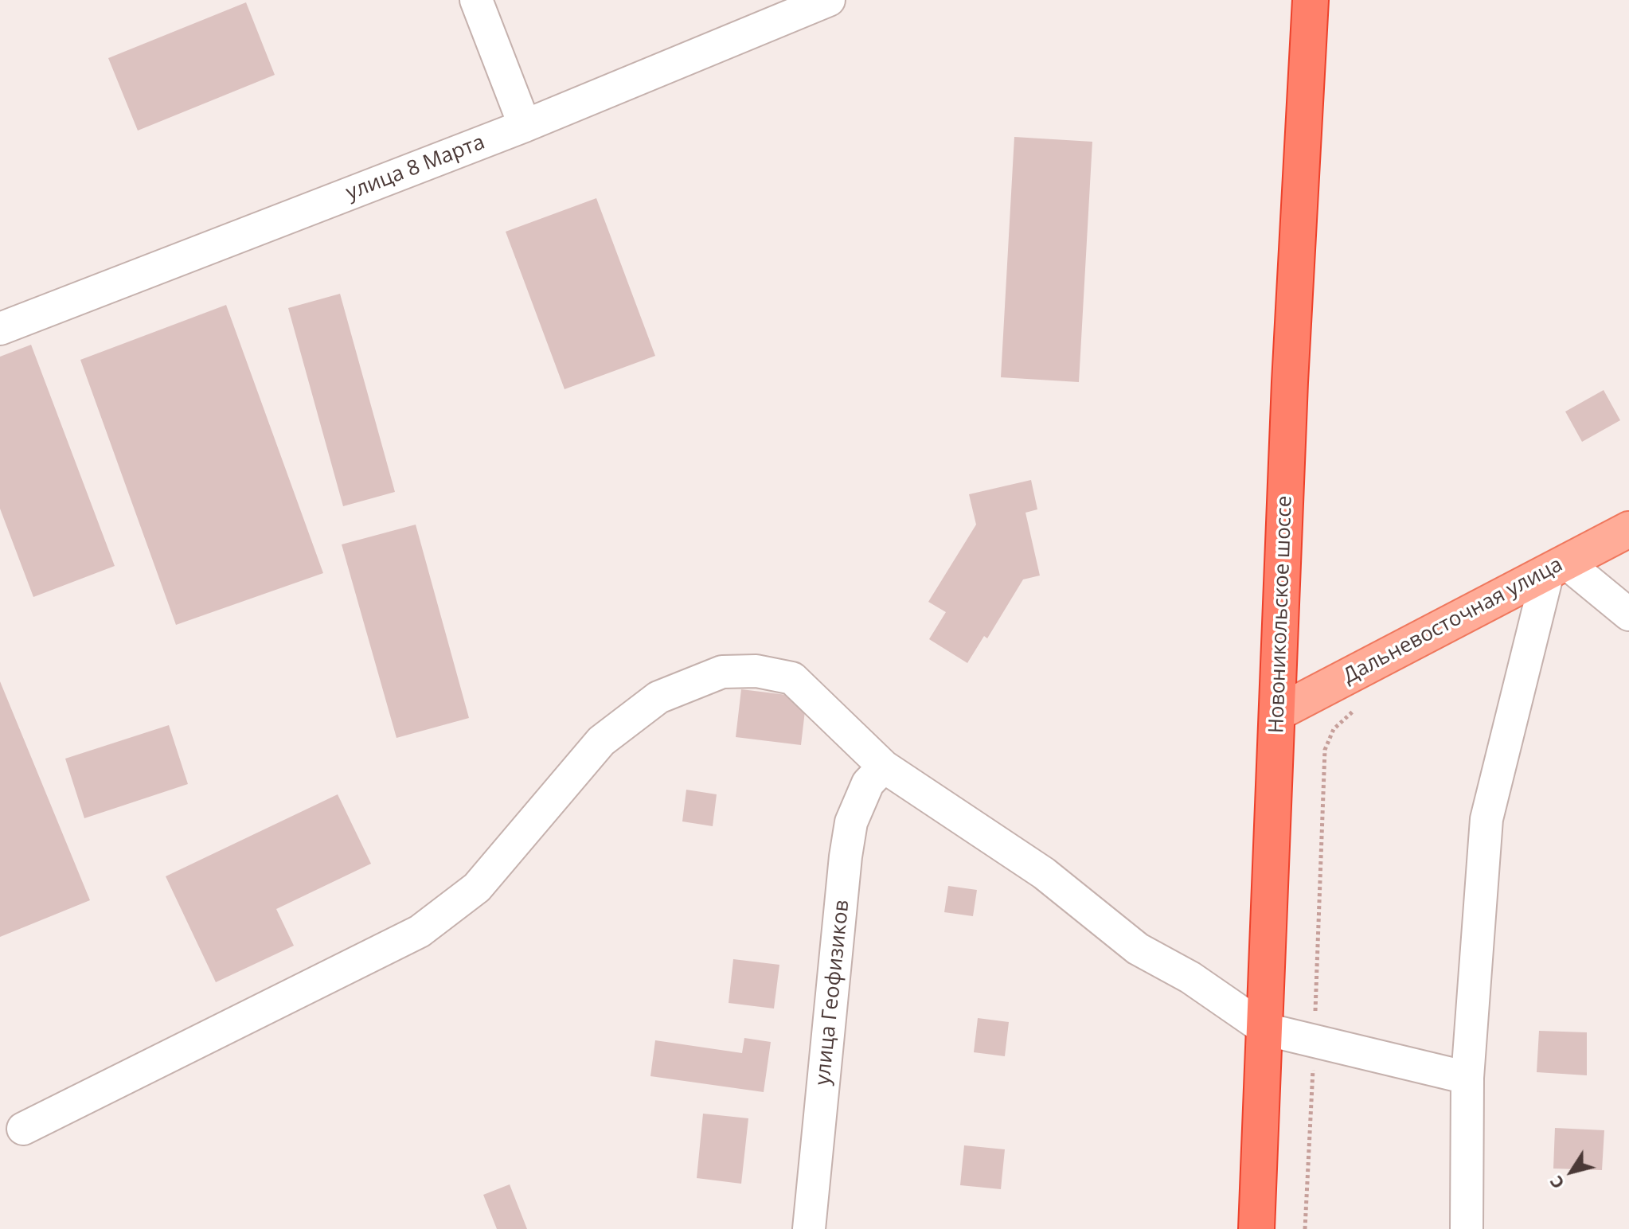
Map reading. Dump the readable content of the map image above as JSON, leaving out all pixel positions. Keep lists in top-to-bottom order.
{
  "streets": {
    "highway": ["Новоникольское шоссе"],
    "main road": ["Дальневосточная улица"],
    "street": ["улица 8 Марта", "улица Геофизиков"]
  },
  "crossings": [
    ["Новоникольское шоссе", "Дальневосточная улица"]
  ],
  "north": "bottom left"
}
